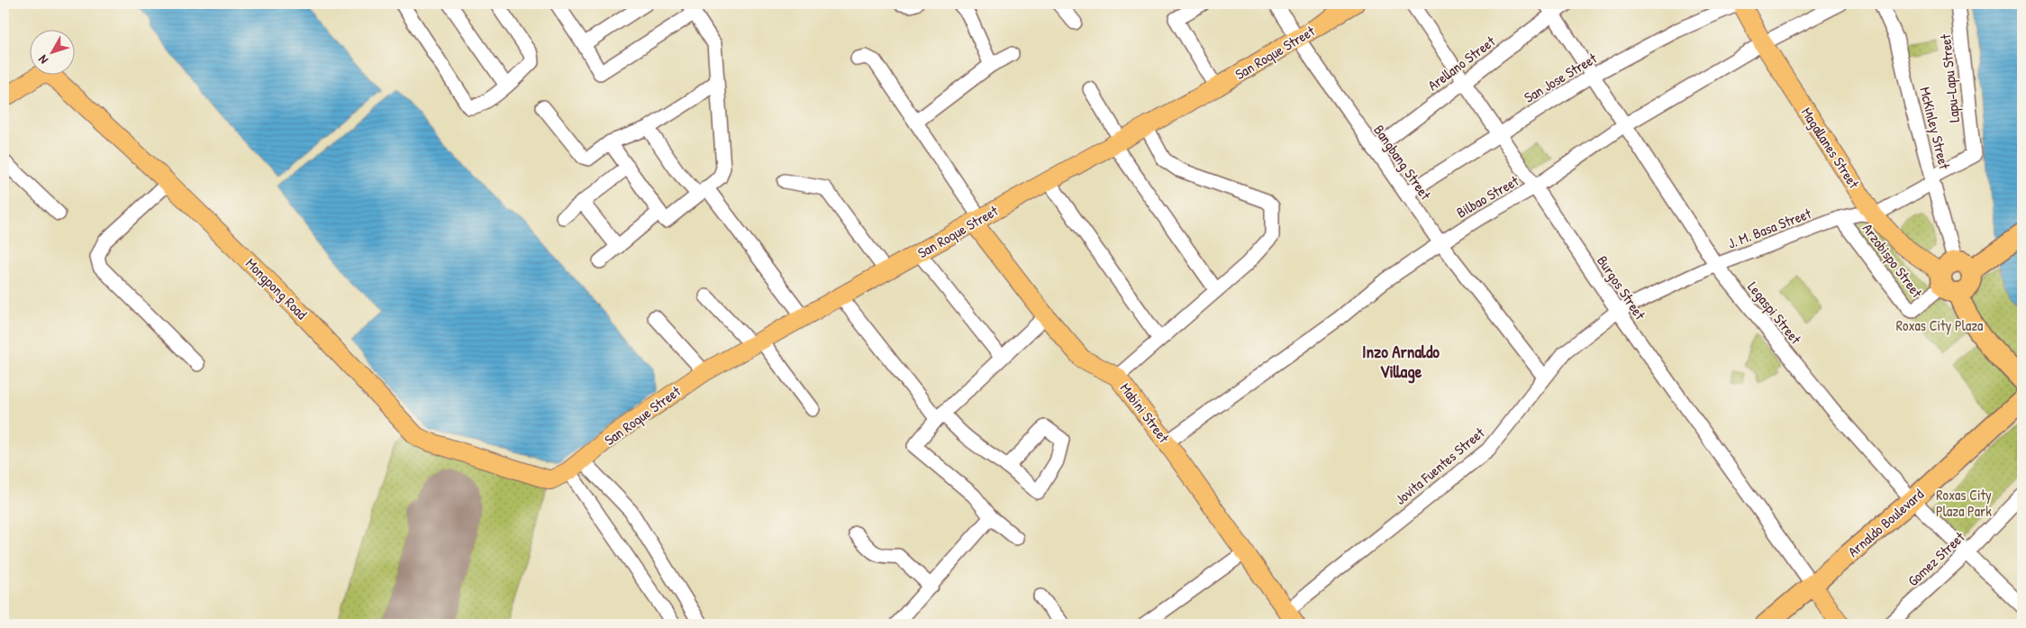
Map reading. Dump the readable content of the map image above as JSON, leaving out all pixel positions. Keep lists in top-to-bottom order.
{
  "streets": {
    "highway": ["Arnaldo Boulevard"],
    "main road": [
      "San Roque Street",
      "Magallanes Street",
      "Mongpong Road",
      "Mabini Street"
    ],
    "street": [
      "Arellano Street",
      "San Jose Street",
      "Lapu-Lapu Street",
      "McKinley Street",
      "Bangbang Street",
      "Bilbao Street",
      "J. M. Basa Street",
      "Arzobispo Street",
      "Burgos Street",
      "Legaspi Street",
      "Jovita Fuentes Street",
      "Gomez Street"
    ]
  },
  "crossings": [
    ["San Roque Street", "Bangbang Street"],
    ["San Roque Street", "Mongpong Road"],
    ["San Roque Street", "Mabini Street"],
    ["Arellano Street", "Bangbang Street"],
    ["Arellano Street", "Burgos Street"],
    ["Arellano Street", "Legaspi Street"],
    ["San Jose Street", "Magallanes Street"],
    ["San Jose Street", "Bangbang Street"],
    ["San Jose Street", "Burgos Street"],
    ["San Jose Street", "Legaspi Street"],
    ["Lapu-Lapu Street", "McKinley Street"],
    ["Lapu-Lapu Street", "J. M. Basa Street"],
    ["McKinley Street", "Magallanes Street"],
    ["McKinley Street", "J. M. Basa Street"],
    ["McKinley Street", "Arzobispo Street"],
    ["Magallanes Street", "Bilbao Street"],
    ["Magallanes Street", "J. M. Basa Street"],
    ["Magallanes Street", "Arzobispo Street"],
    ["Bangbang Street", "Bilbao Street"],
    ["Bangbang Street", "Jovita Fuentes Street"],
    ["Bilbao Street", "Burgos Street"],
    ["Bilbao Street", "Legaspi Street"],
    ["Bilbao Street", "Mabini Street"],
    ["J. M. Basa Street", "Arzobispo Street"],
    ["J. M. Basa Street", "Burgos Street"],
    ["J. M. Basa Street", "Legaspi Street"],
    ["J. M. Basa Street", "Jovita Fuentes Street"],
    ["Burgos Street", "Jovita Fuentes Street"],
    ["Burgos Street", "Arnaldo Boulevard"],
    ["Legaspi Street", "Arnaldo Boulevard"],
    ["Legaspi Street", "Gomez Street"],
    ["Mabini Street", "Jovita Fuentes Street"]
  ],
  "districts": ["Inzo Arnaldo Village"],
  "parks": ["Roxas City Plaza", "Roxas City Plaza Park"],
  "north": "bottom left"
}
